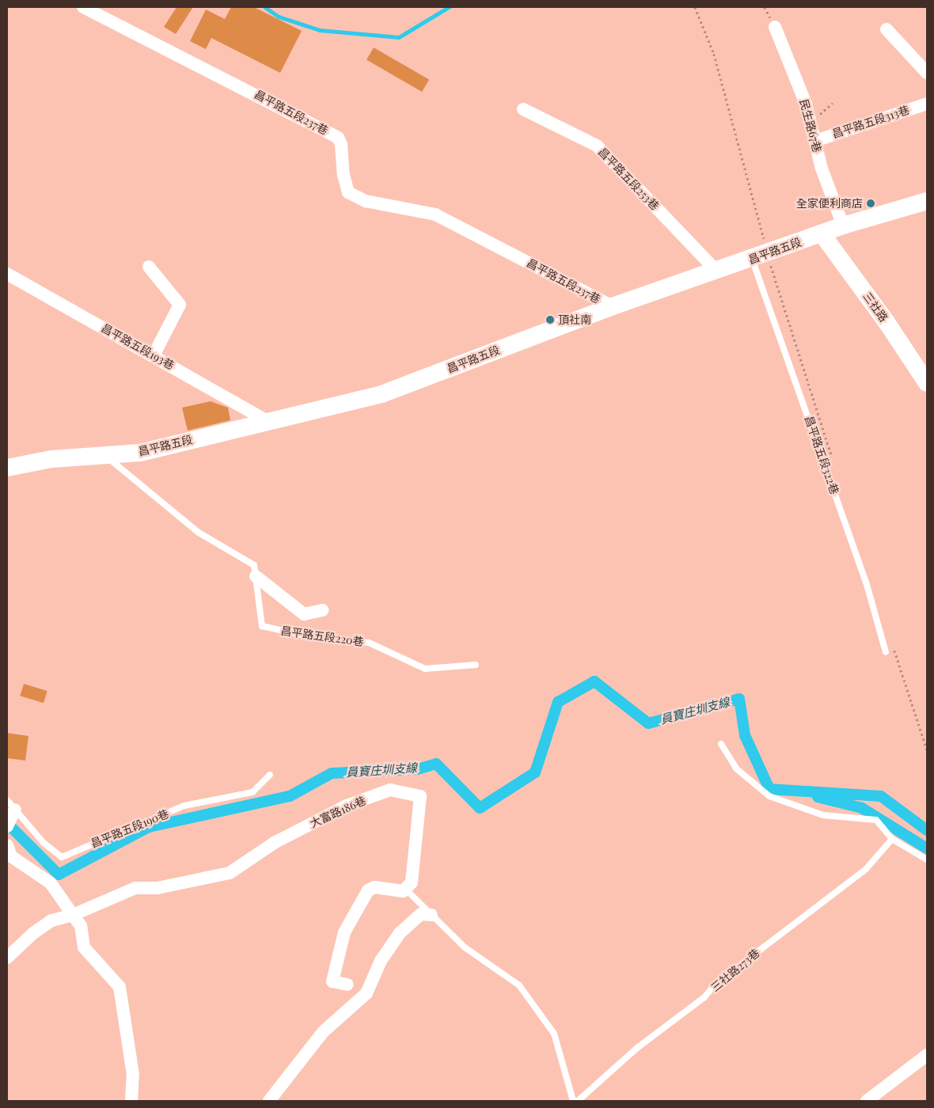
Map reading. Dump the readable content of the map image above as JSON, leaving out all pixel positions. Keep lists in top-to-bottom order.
{
  "streets": {
    "street": [
      "昌平路五段237巷",
      "昌平路五段313巷",
      "民生路67巷",
      "昌平路五段253巷",
      "昌平路五段",
      "三社路",
      "昌平路五段193巷",
      "昌平路五段220巷",
      "大富路186巷"
    ],
    "lane": ["昌平路五段322巷", "昌平路五段190巷", "三社路273巷"]
  },
  "crossings": [
    ["昌平路五段237巷", "昌平路五段"],
    ["昌平路五段313巷", "民生路67巷"],
    ["民生路67巷", "昌平路五段"],
    ["昌平路五段253巷", "昌平路五段"],
    ["昌平路五段", "三社路"],
    ["昌平路五段", "昌平路五段193巷"],
    ["昌平路五段", "昌平路五段322巷"],
    ["昌平路五段", "昌平路五段220巷"]
  ],
  "water": ["員寶庄圳支線"],
  "places": ["全家便利商店", "頂社南"]
}
